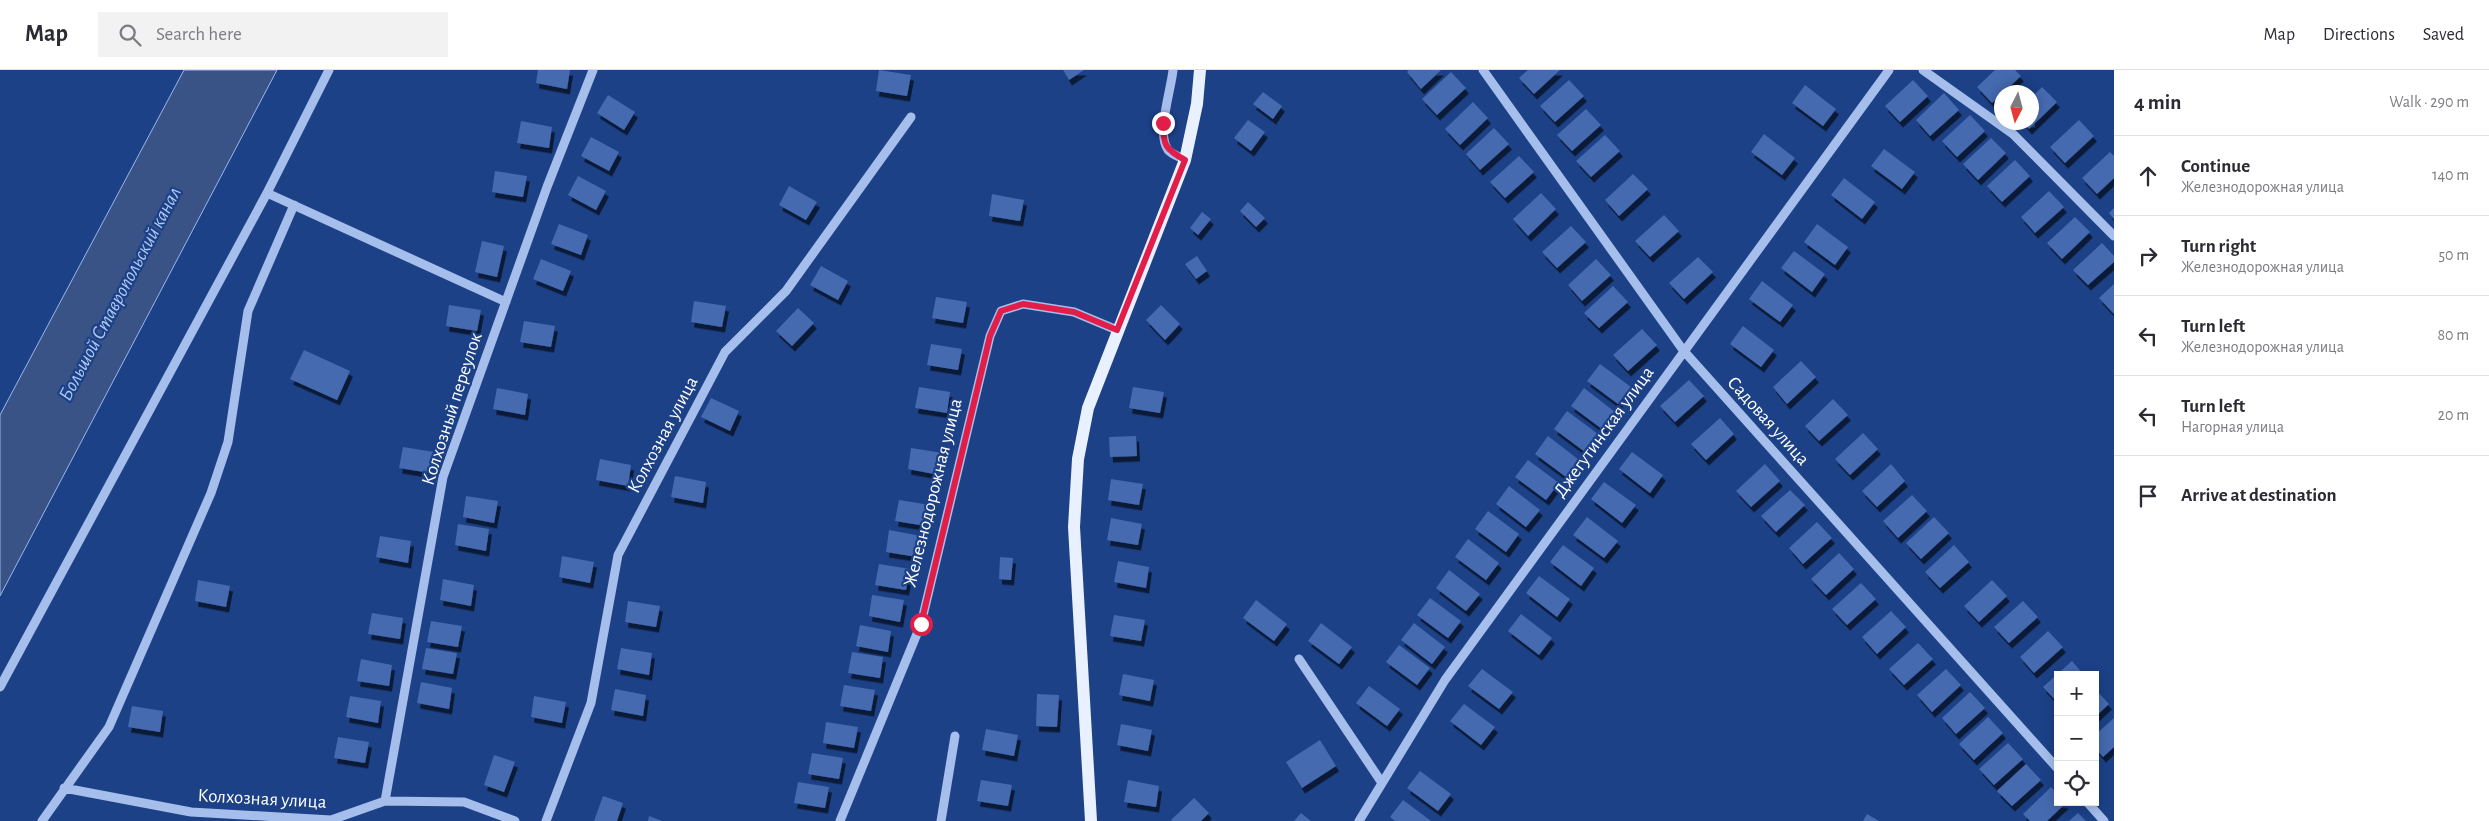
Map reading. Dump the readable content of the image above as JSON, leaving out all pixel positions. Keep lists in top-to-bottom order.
{
  "streets": {
    "street": [
      "Колхозный переулок",
      "Садовая улица",
      "Джегутинская улица",
      "Колхозная улица",
      "Железнодорожная улица"
    ]
  },
  "crossings": [
    ["Колхозный переулок", "Колхозная улица"],
    ["Садовая улица", "Джегутинская улица"]
  ],
  "water": ["Большой Ставропольский канал"],
  "north": "bottom",
  "page": {
    "header": "Map",
    "search": "Search here",
    "nav": ["Map", "Directions", "Saved"],
    "heading": ["4 min", "Walk · 290 m"],
    "list": [
      ["Continue", "Железнодорожная улица", "140 m"],
      ["Turn right", "Железнодорожная улица", "50 m"],
      ["Turn left", "Железнодорожная улица", "80 m"],
      ["Turn left", "Нагорная улица", "20 m"],
      "Arrive at destination"
    ],
    "map_buttons": ["+", "−"]
  }
}
